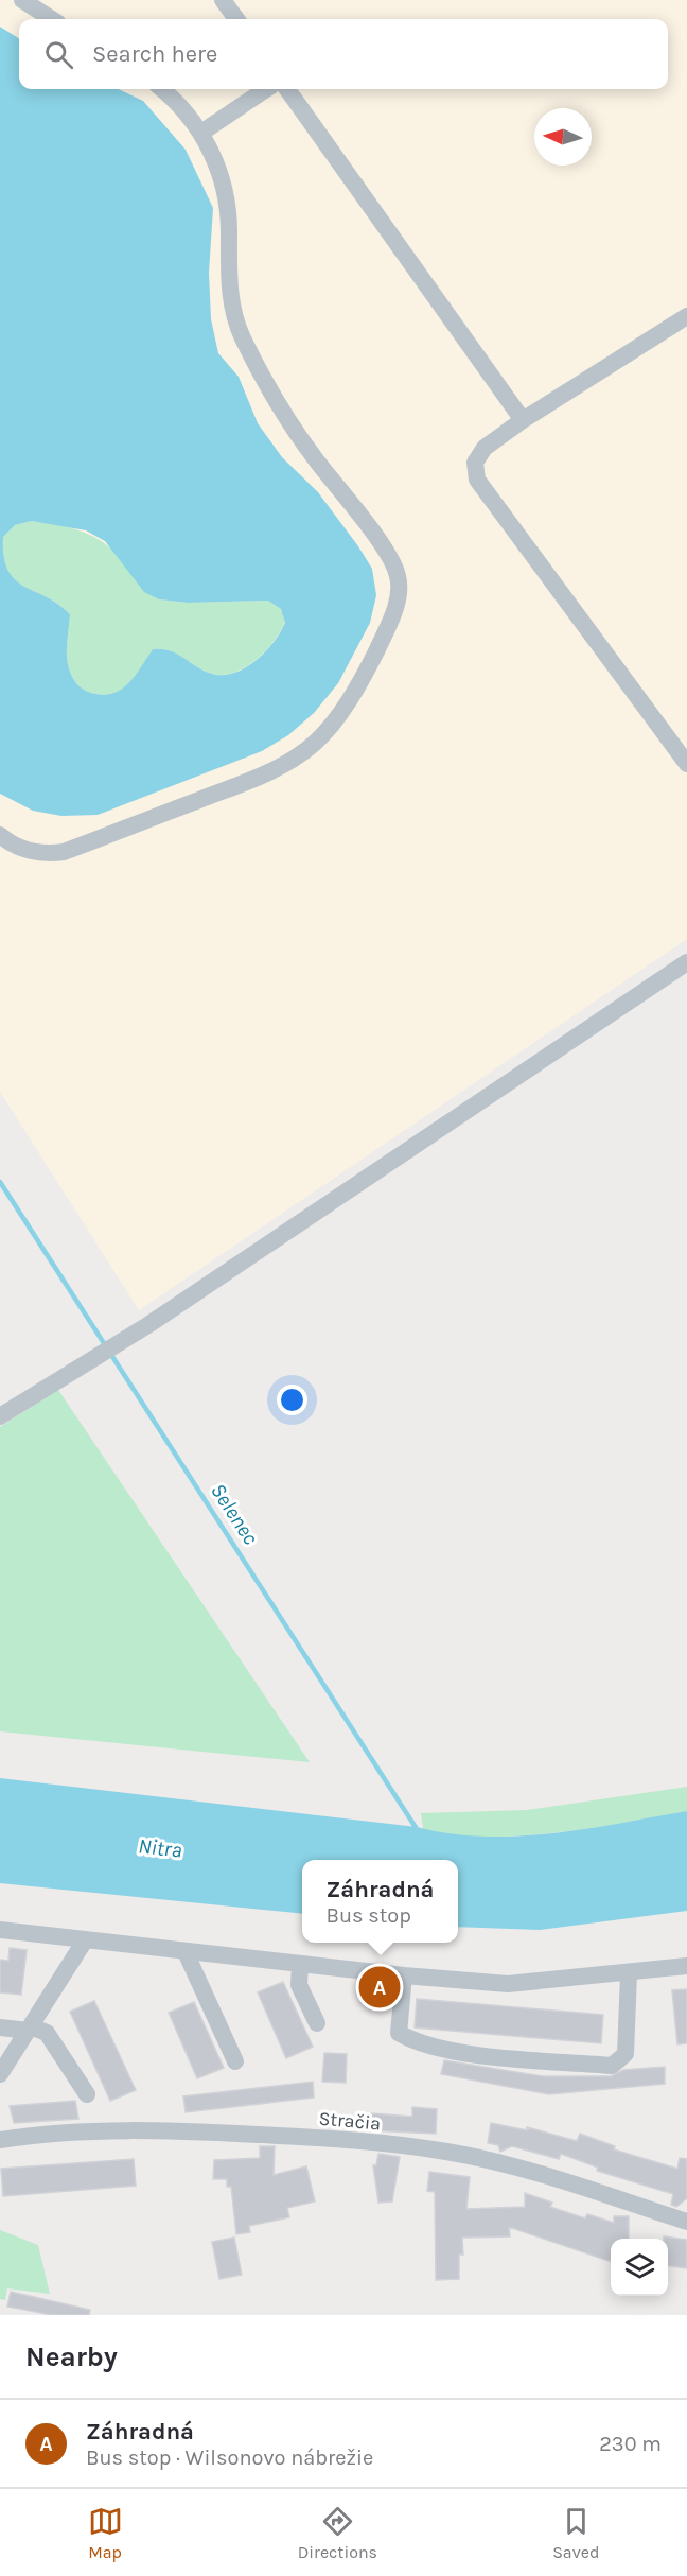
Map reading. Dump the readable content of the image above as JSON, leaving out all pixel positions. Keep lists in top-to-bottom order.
{
  "streets": {
    "street": ["Stračia"]
  },
  "water": ["Selenec", "Nitra"],
  "north": "left",
  "page": {
    "search": "Search here",
    "popup": ["Záhradná", "Bus stop"],
    "pins": "A",
    "heading": "Nearby",
    "list": [
      {
        "mark": "A",
        "name": "Záhradná",
        "note": "Bus stop · Wilsonovo nábrežie",
        "value": "230 m"
      }
    ],
    "nav": ["Map", "Directions", "Saved"]
  }
}
